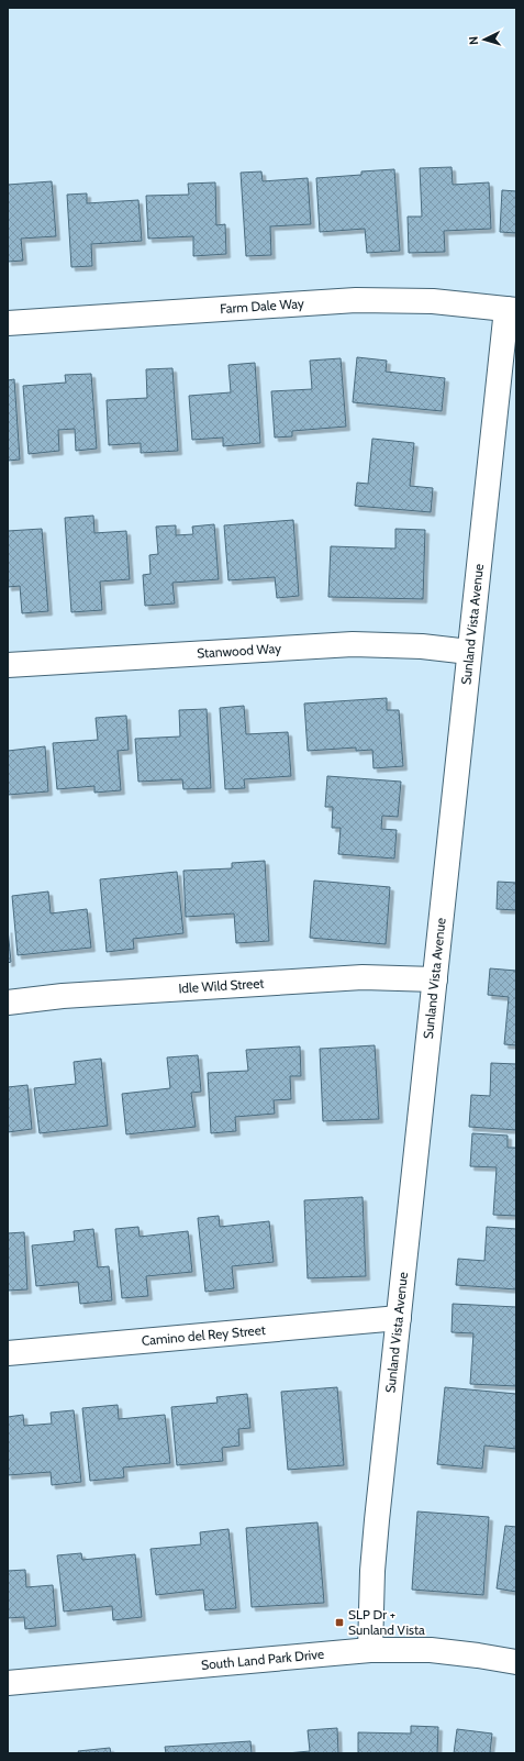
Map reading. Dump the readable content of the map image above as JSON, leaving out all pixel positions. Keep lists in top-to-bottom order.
{
  "streets": {
    "street": [
      "Farm Dale Way",
      "Sunland Vista Avenue",
      "Stanwood Way",
      "Idle Wild Street",
      "Camino del Rey Street",
      "South Land Park Drive"
    ]
  },
  "crossings": [
    ["Farm Dale Way", "Sunland Vista Avenue"],
    ["Sunland Vista Avenue", "Stanwood Way"],
    ["Sunland Vista Avenue", "Idle Wild Street"],
    ["Sunland Vista Avenue", "Camino del Rey Street"],
    ["Sunland Vista Avenue", "South Land Park Drive"]
  ],
  "places": {
    "transit": ["SLP Dr + Sunland Vista"]
  },
  "north": "left"
}
